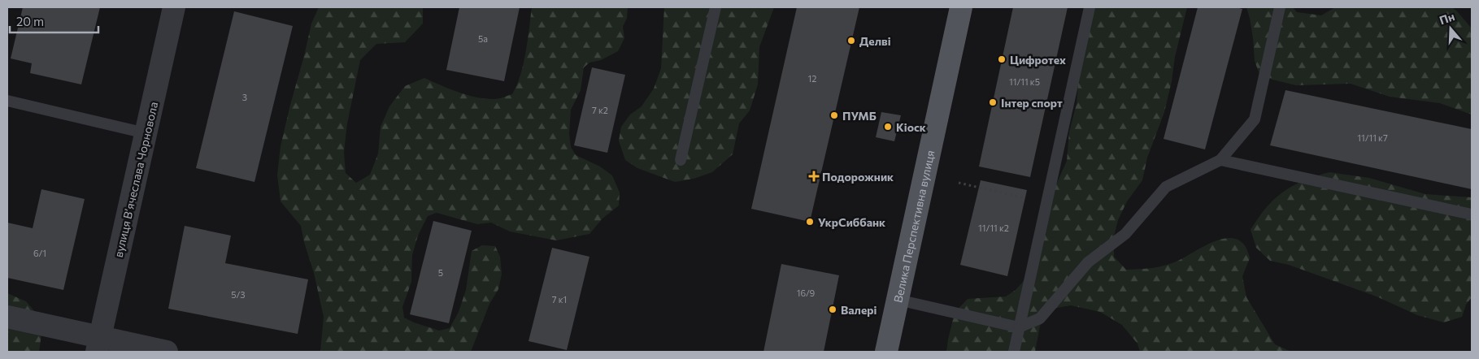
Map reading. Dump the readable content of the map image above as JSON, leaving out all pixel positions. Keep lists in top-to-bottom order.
{
  "streets": {
    "main road": ["Велика Перспективна вулиця"],
    "street": ["вулиця Вʼячеслава Чорновола"]
  },
  "places": {
    "other": [
      "Делві",
      "Цифротех",
      "Інтер спорт",
      "ПУМБ",
      "Кіоск",
      "УкрСиббанк",
      "Валері"
    ],
    "health": ["Подорожник"]
  },
  "house_numbers": [
    "5а",
    "12",
    "11/11 к5",
    "3",
    "7 к2",
    "11/11 к7",
    "11/11 к2",
    "6/1",
    "5",
    "16/9",
    "5/3",
    "7 к1"
  ],
  "scale_bar": "20 m",
  "north": "top"
}
